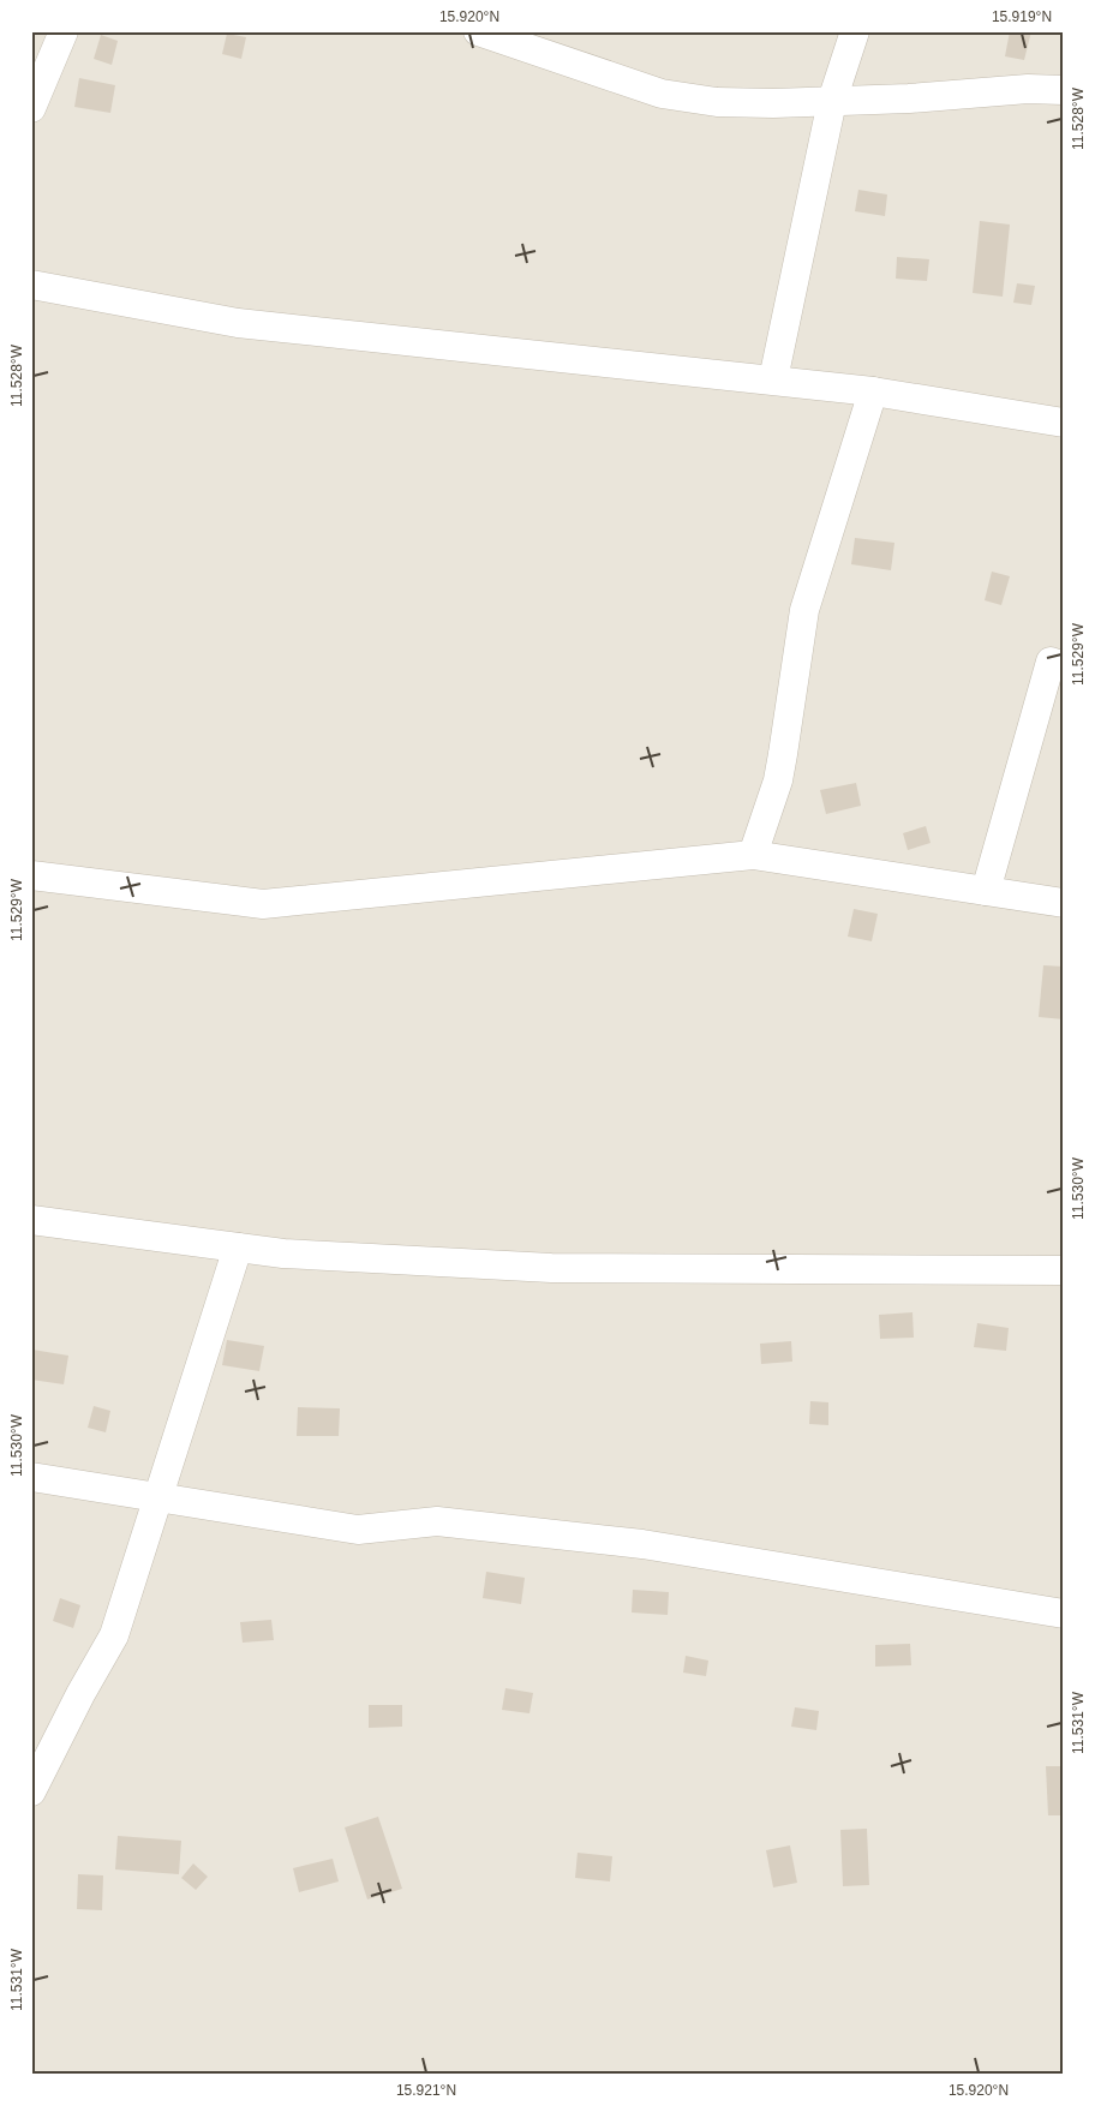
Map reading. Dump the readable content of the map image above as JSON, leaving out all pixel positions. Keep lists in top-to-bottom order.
{
  "coordinates": [
    "15.920°N",
    "15.919°N",
    "11.528°W",
    "11.529°W",
    "11.530°W",
    "11.531°W",
    "15.921°N"
  ]
}
